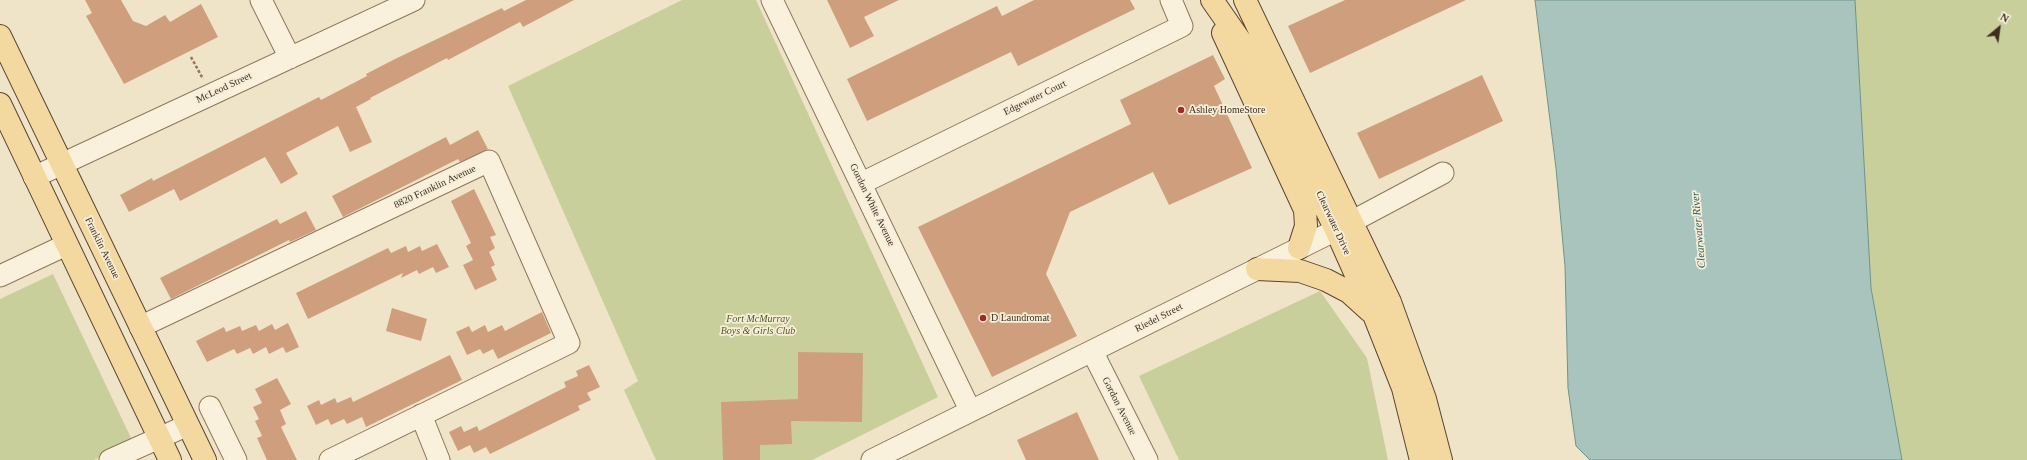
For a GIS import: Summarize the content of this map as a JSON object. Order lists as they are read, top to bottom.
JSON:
{
  "streets": {
    "main road": ["Clearwater Drive", "Franklin Avenue"],
    "street": [
      "McLeod Street",
      "Edgewater Court",
      "8820 Franklin Avenue",
      "Gordon White Avenue",
      "Riedel Street",
      "Gordon Avenue"
    ]
  },
  "crossings": [
    ["McLeod Street", "Franklin Avenue"],
    ["Edgewater Court", "Gordon White Avenue"],
    ["8820 Franklin Avenue", "Franklin Avenue"],
    ["Gordon White Avenue", "Riedel Street"],
    ["Clearwater Drive", "Riedel Street"],
    ["Riedel Street", "Gordon Avenue"]
  ],
  "water": ["Clearwater River"],
  "parks": ["Fort McMurray Boys & Girls Club"],
  "places": ["Ashley HomeStore", "D Laundromat"],
  "north": "top right"
}
